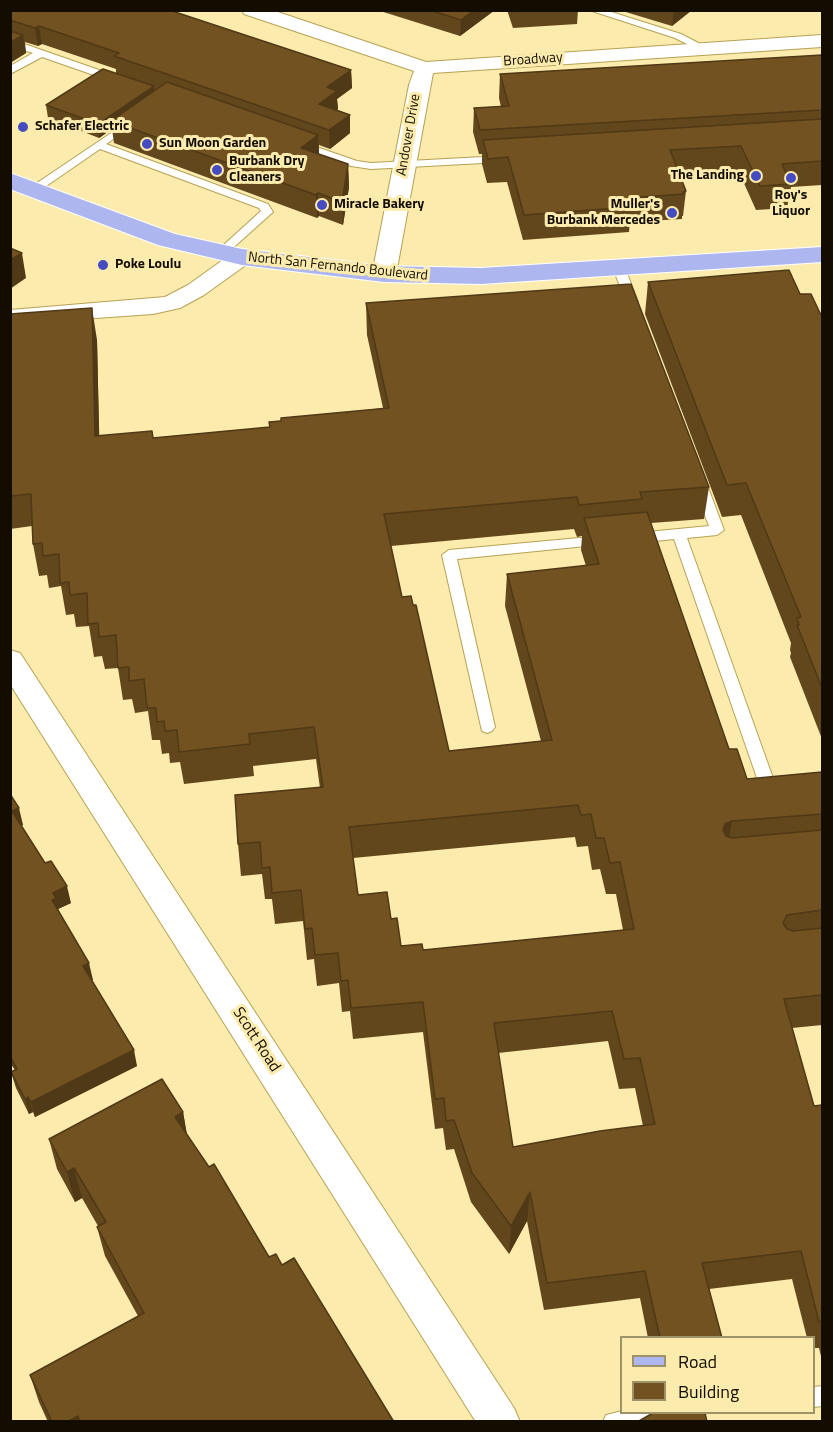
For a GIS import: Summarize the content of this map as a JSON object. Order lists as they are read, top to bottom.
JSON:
{
  "streets": {
    "main road": ["North San Fernando Boulevard"],
    "street": ["Broadway", "Andover Drive", "Scott Road"]
  },
  "crossings": [
    ["Broadway", "Andover Drive"],
    ["Andover Drive", "North San Fernando Boulevard"]
  ],
  "places": [
    "Schafer Electric",
    "Sun Moon Garden",
    "Burbank Dry Cleaners",
    "The Landing",
    "Roy's Liquor",
    "Miracle Bakery",
    "Muller's Burbank Mercedes",
    "Poke Loulu"
  ],
  "legend": ["Road", "Building"]
}
